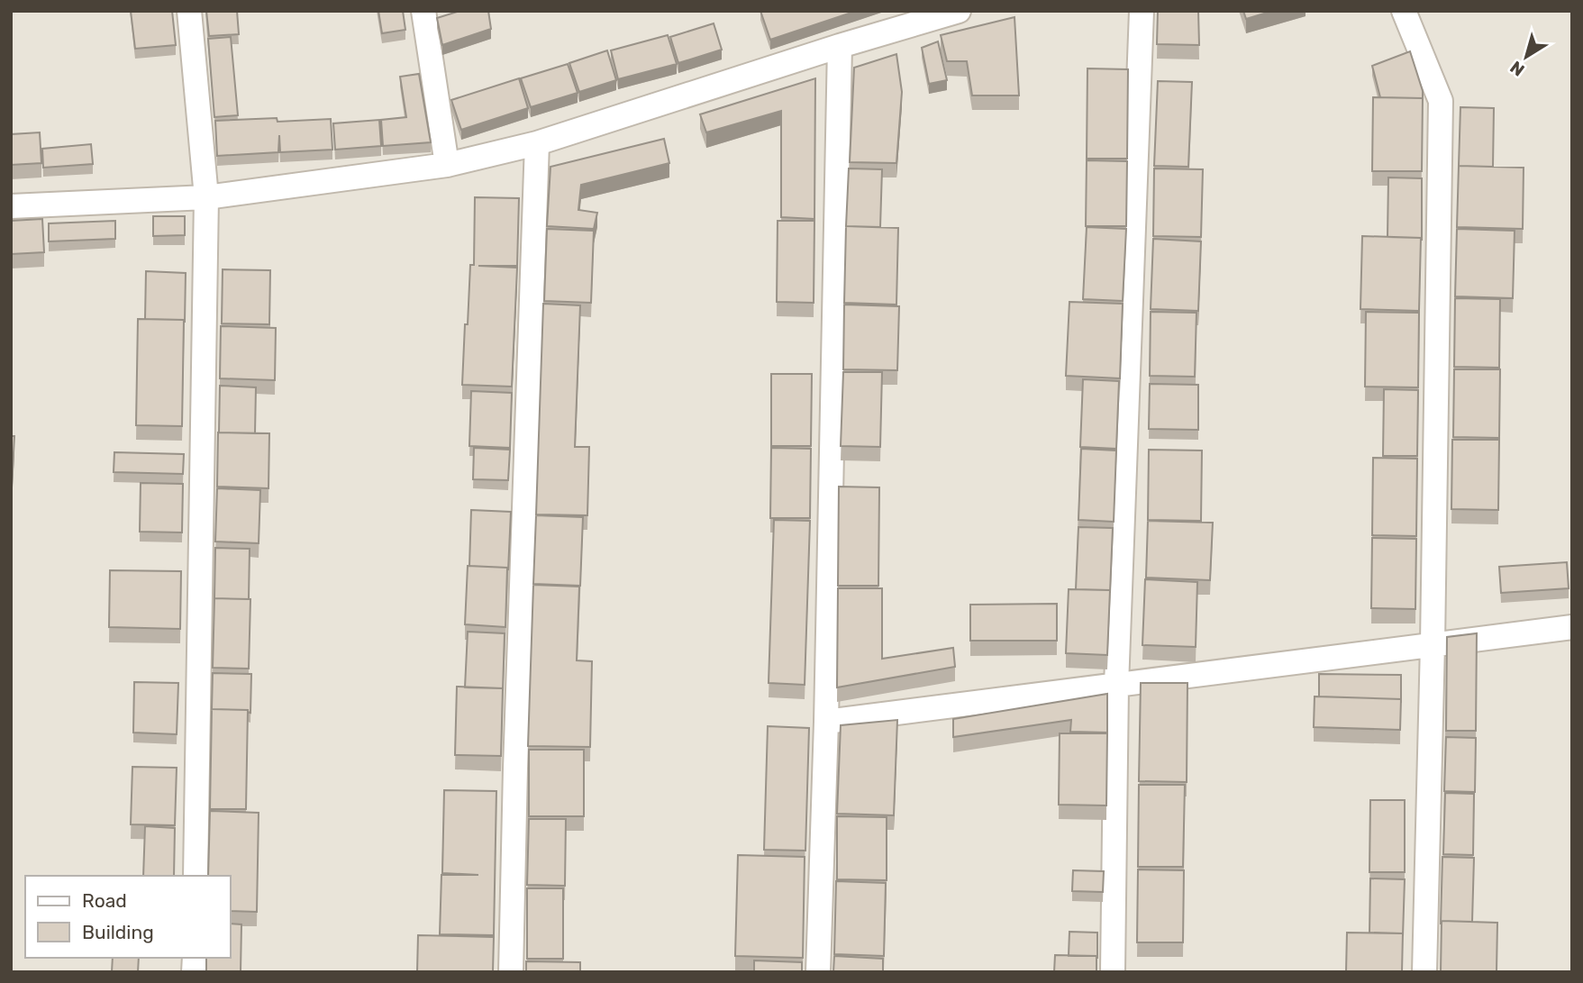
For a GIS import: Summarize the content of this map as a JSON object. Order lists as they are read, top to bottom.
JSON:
{
  "legend": ["Road", "Building"],
  "north": "bottom left"
}
